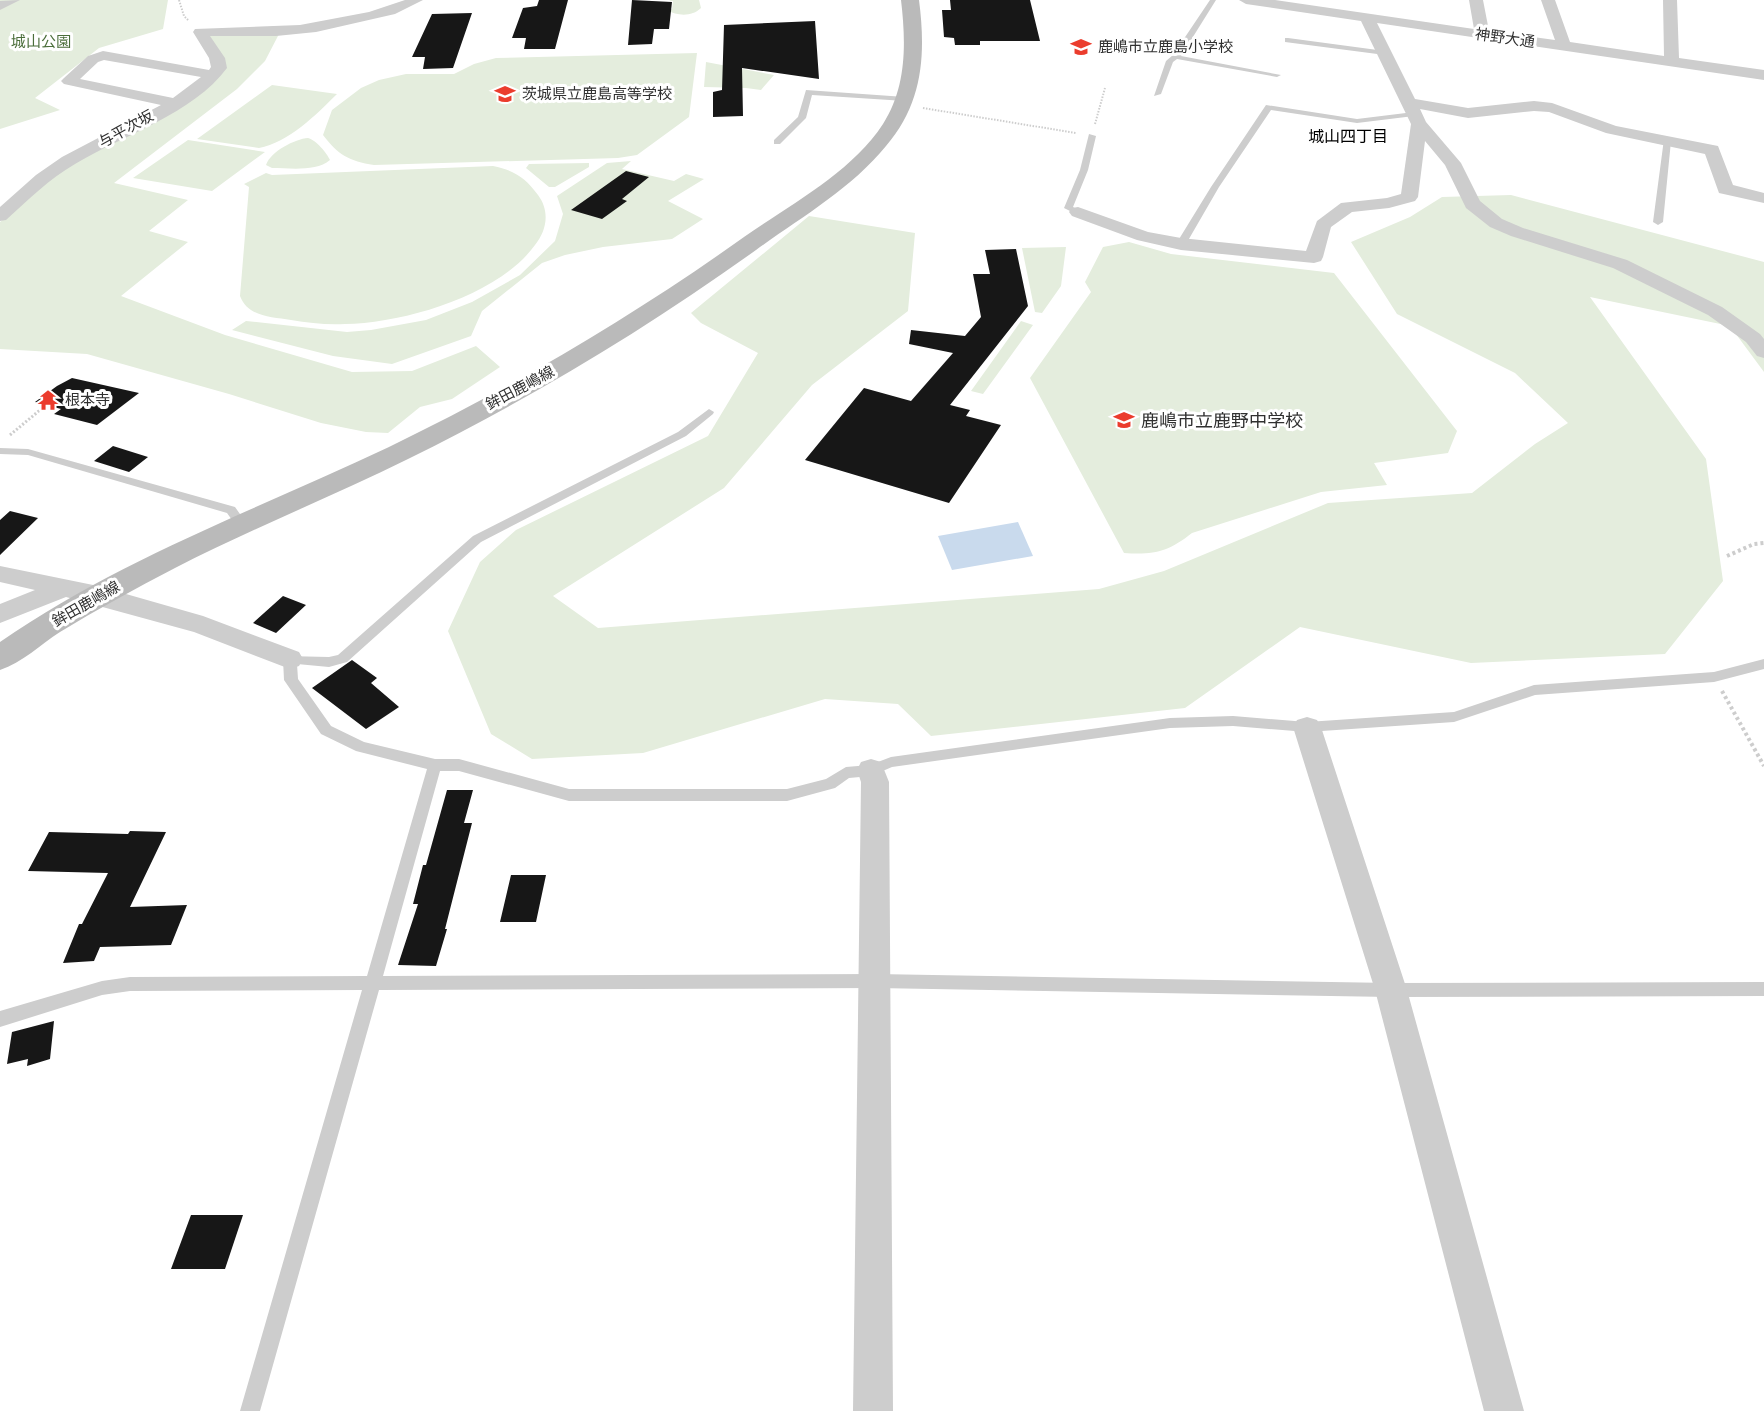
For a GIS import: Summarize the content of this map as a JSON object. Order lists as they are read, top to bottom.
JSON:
{
  "streets": {
    "main road": ["鉾田鹿嶋線"],
    "street": ["神野大通", "与平次坂"]
  },
  "districts": ["城山四丁目"],
  "parks": ["城山公園"],
  "places": {
    "school or university": ["鹿嶋市立鹿島小学校", "茨城県立鹿島高等学校", "鹿嶋市立鹿野中学校"],
    "temple": ["根本寺"]
  }
}
